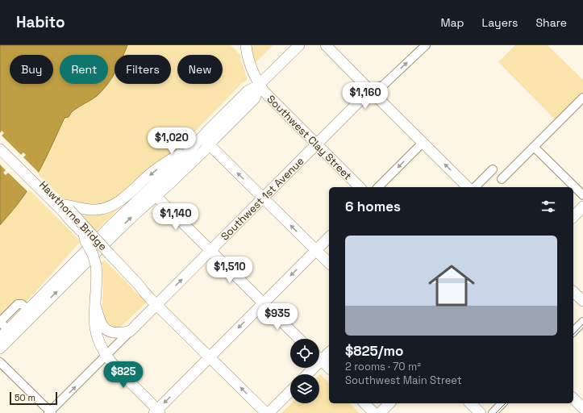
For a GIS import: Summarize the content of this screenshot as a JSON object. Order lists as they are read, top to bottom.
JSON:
{
  "streets": {
    "main road": ["Southwest Clay Street", "Southwest 1st Avenue", "Hawthorne Bridge"]
  },
  "crossings": [
    ["Southwest Clay Street", "Southwest 1st Avenue"],
    ["Southwest 1st Avenue", "Hawthorne Bridge"]
  ],
  "one_way": ["Southwest 1st Avenue"],
  "scale_bar": "50 m",
  "page": {
    "header": "Habito",
    "nav": ["Map", "Layers", "Share"],
    "chip": [
      "Buy",
      "Rent",
      "Filters",
      "New"
    ],
    "price": [
      "$1,160",
      "$1,020",
      "$1,140",
      "$1,510",
      "$935",
      "$825"
    ],
    "heading": "6 homes",
    "list": [
      {
        "name": "$825/mo",
        "note": "2 rooms · 70 m² · Southwest Main Street"
      }
    ],
    "scale": "50 m"
  }
}
